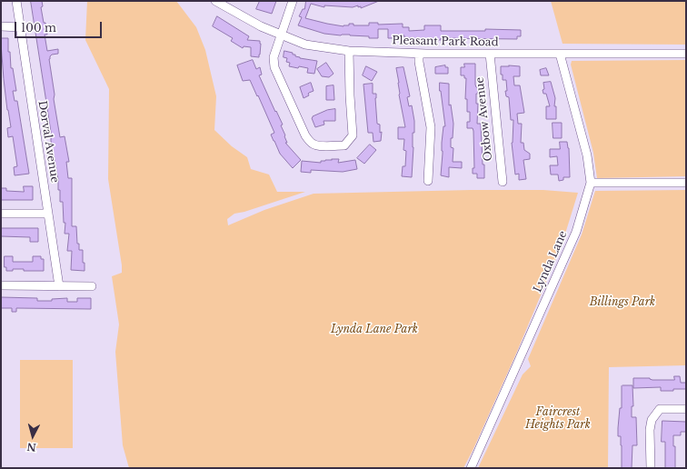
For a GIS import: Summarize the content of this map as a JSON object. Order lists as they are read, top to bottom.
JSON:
{
  "streets": {
    "street": [
      "Pleasant Park Road",
      "Oxbow Avenue",
      "Dorval Avenue",
      "Lynda Lane"
    ]
  },
  "crossings": [
    ["Pleasant Park Road", "Oxbow Avenue"],
    ["Pleasant Park Road", "Lynda Lane"]
  ],
  "parks": ["Billings Park", "Lynda Lane Park", "Faircrest Heights Park"],
  "scale_bar": "100 m",
  "north": "bottom"
}
